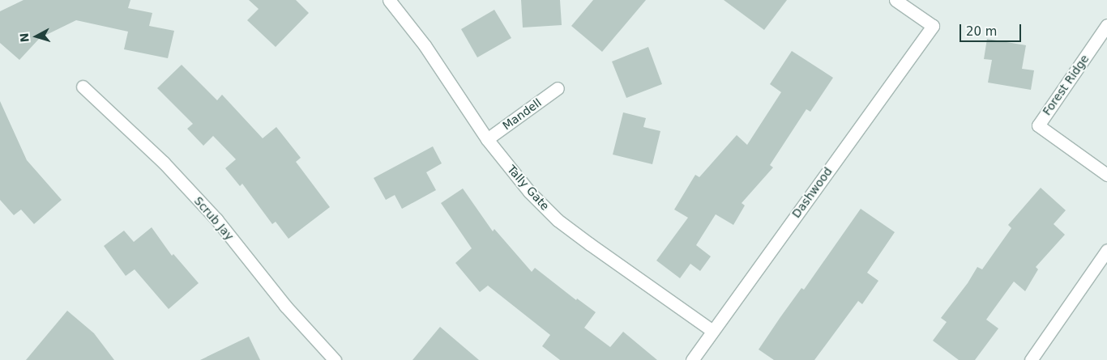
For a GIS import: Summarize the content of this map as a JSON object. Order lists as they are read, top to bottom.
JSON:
{
  "streets": {
    "street": [
      "Forest Ridge",
      "Mandell",
      "Tally Gate",
      "Dashwood",
      "Scrub Jay"
    ]
  },
  "crossings": [
    ["Mandell", "Tally Gate"],
    ["Tally Gate", "Dashwood"]
  ],
  "scale_bar": "20 m",
  "north": "left"
}
